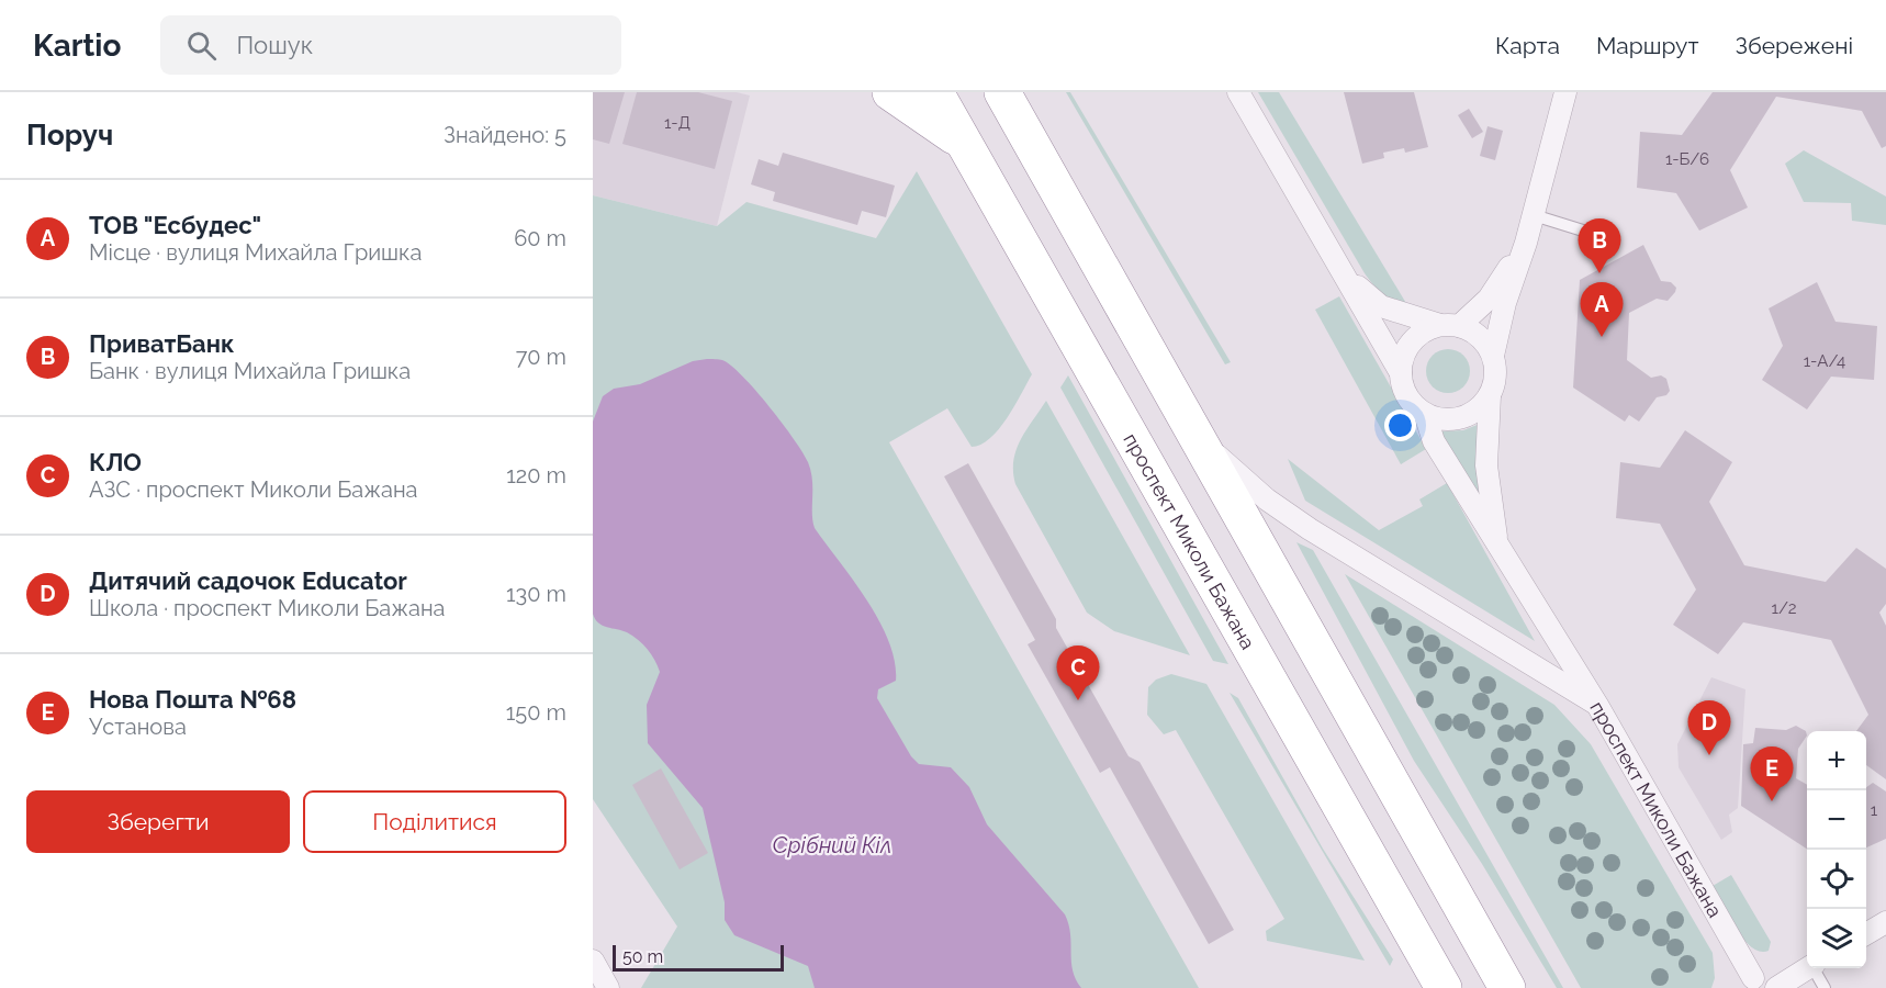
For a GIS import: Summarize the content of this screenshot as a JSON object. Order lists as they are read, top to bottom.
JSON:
{
  "streets": {
    "highway": ["проспект Миколи Бажана"]
  },
  "water": ["Срібний Кіл"],
  "house_numbers": [
    "1-Д",
    "1-Б/6",
    "1-А/4",
    "1/2",
    "1"
  ],
  "scale_bar": "50 m",
  "page": {
    "header": "Kartio",
    "search": "Пошук",
    "nav": ["Карта", "Маршрут", "Збережені"],
    "heading": ["Поруч", "Знайдено: 5"],
    "list": [
      {
        "mark": "A",
        "name": "ТОВ \"Есбудес\"",
        "note": "Місце · вулиця Михайла Гришка",
        "value": "60 m"
      },
      {
        "mark": "B",
        "name": "ПриватБанк",
        "note": "Банк · вулиця Михайла Гришка",
        "value": "70 m"
      },
      {
        "mark": "C",
        "name": "КЛО",
        "note": "АЗС · проспект Миколи Бажана",
        "value": "120 m"
      },
      {
        "mark": "D",
        "name": "Дитячий садочок Educator",
        "note": "Школа · проспект Миколи Бажана",
        "value": "130 m"
      },
      {
        "mark": "E",
        "name": "Нова Пошта №68",
        "note": "Установа",
        "value": "150 m"
      }
    ],
    "pins": [
      "B",
      "A",
      "C",
      "D",
      "E"
    ],
    "map_buttons": ["+", "−"],
    "buttons": ["Зберегти", "Поділитися"],
    "scale": "50 m"
  }
}
